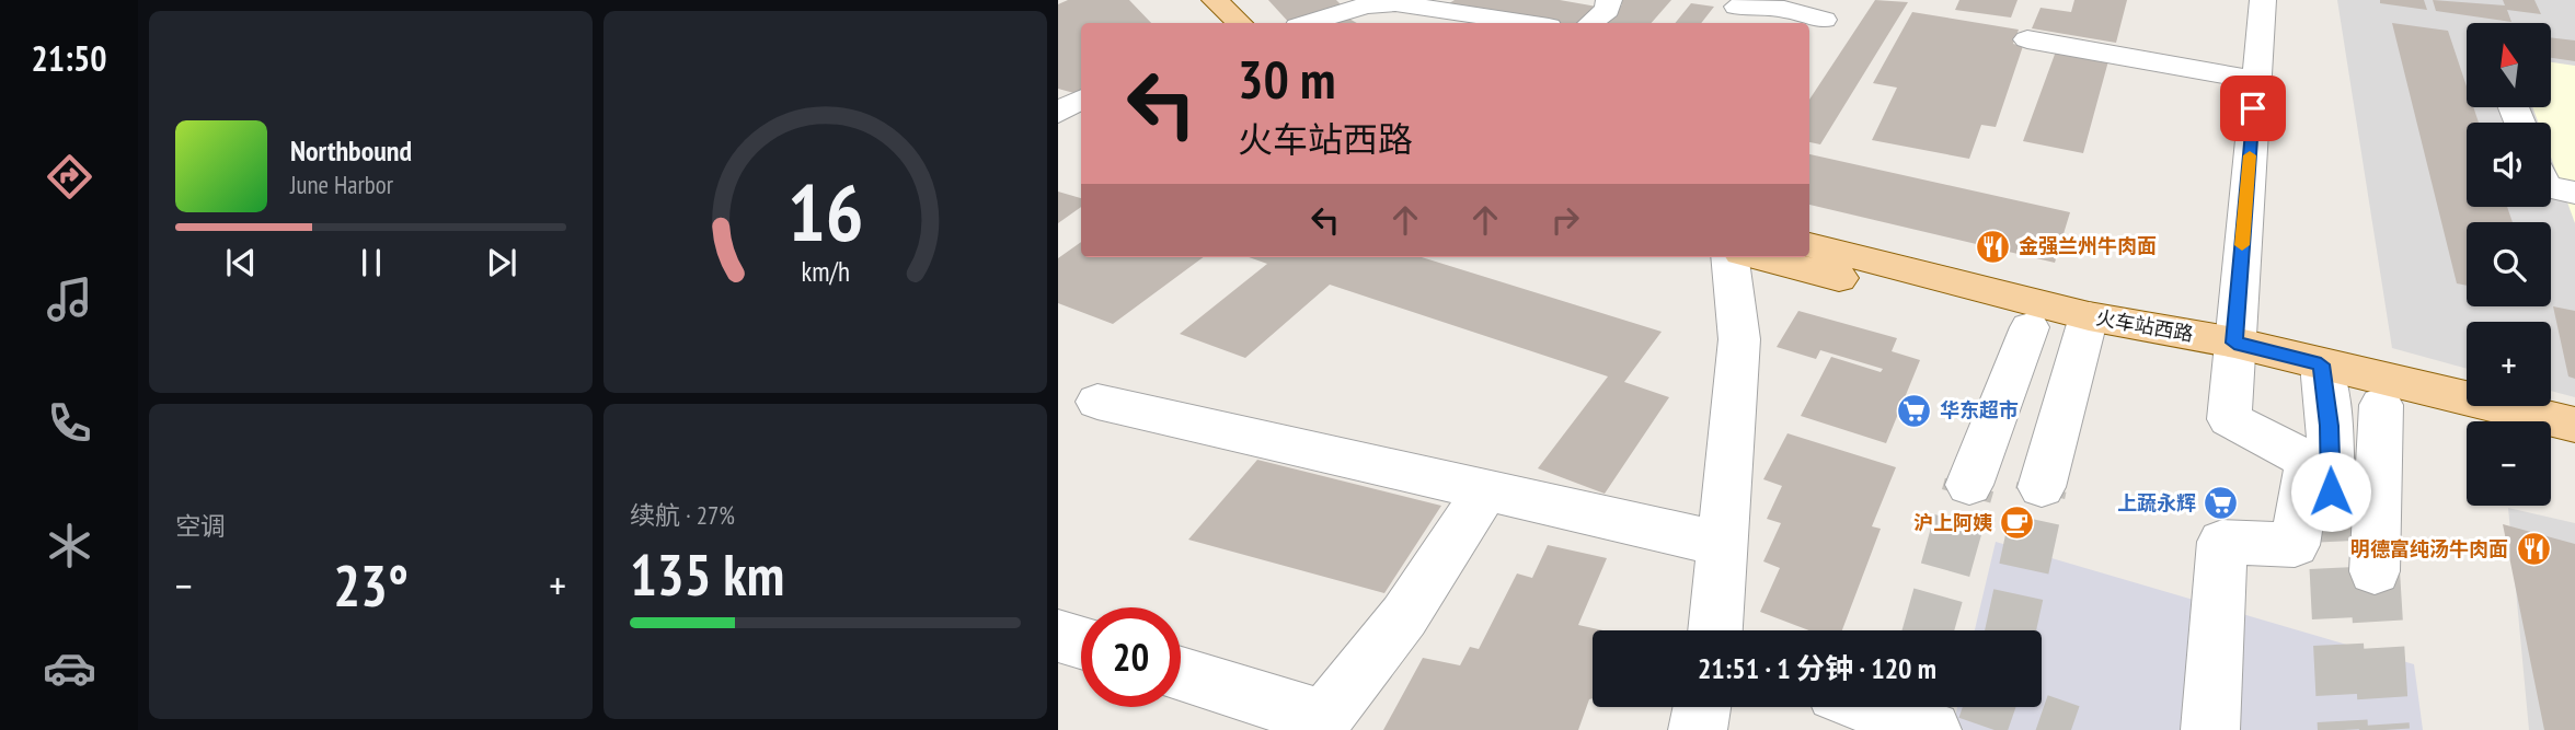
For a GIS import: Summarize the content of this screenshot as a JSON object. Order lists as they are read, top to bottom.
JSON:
{
  "streets": {
    "main road": ["火车站西路"]
  },
  "places": {
    "restaurant": ["金强兰州牛肉面", "明德富纯汤牛肉面"],
    "supermarket": ["华东超市", "上蔬永辉"],
    "cafe": ["沪上阿姨"]
  },
  "north": "top",
  "page": {
    "tabs": "21:50",
    "map_buttons": ["+", "−"],
    "turn": ["30 m", "火车站西路"],
    "song": ["Northbound", "June Harbor"],
    "tile": [
      "空调",
      ["续航 · 27%", "135 km"]
    ],
    "heat": ["−", "23°", "+"],
    "limit": "20",
    "trip": "21:51 · 1 分钟 · 120 m",
    "gauge": ["16", "km/h"]
  }
}
